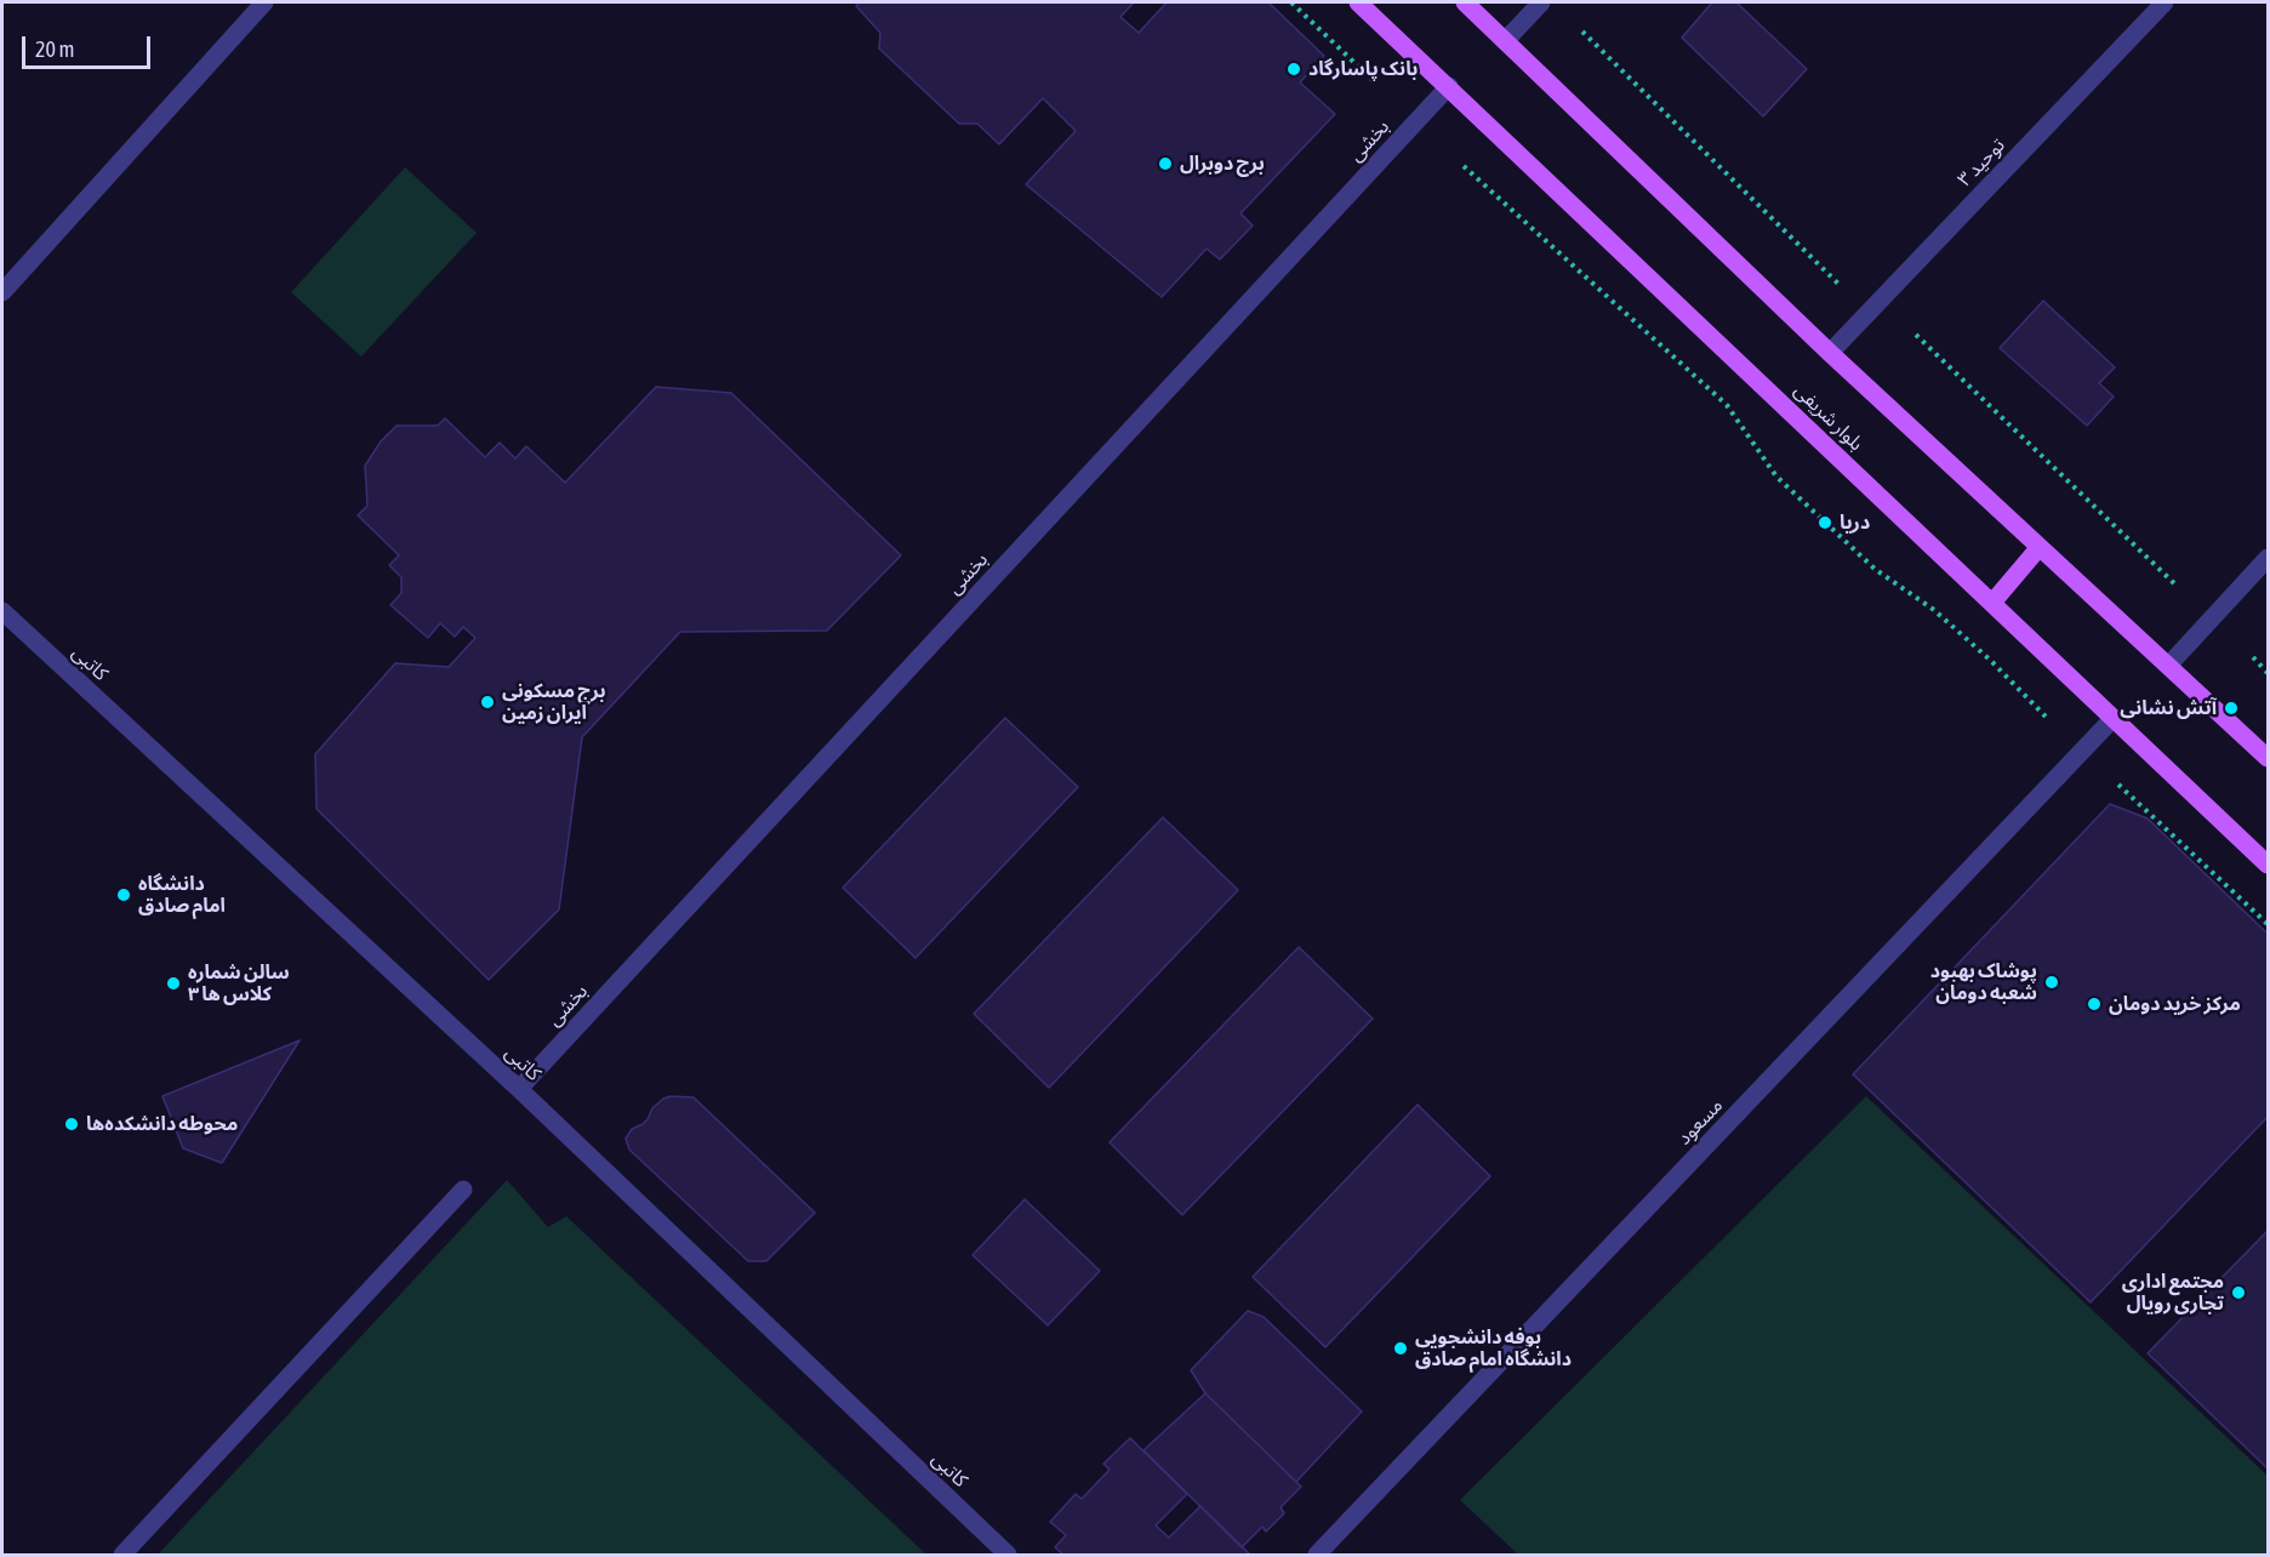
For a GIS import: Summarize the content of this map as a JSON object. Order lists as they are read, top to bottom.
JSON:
{
  "streets": {
    "main road": ["بلوار شریفی"],
    "street": [
      "بخشی",
      "توحید ۳",
      "کاتبی",
      "مسعود"
    ]
  },
  "crossings": [
    ["بخشی", "بلوار شریفی"],
    ["بخشی", "کاتبی"],
    ["بلوار شریفی", "مسعود"]
  ],
  "places": [
    "بانک پاسارگاد",
    "برج دوبرال",
    "دریا",
    "برج مسکونی ایران زمین",
    "آتش نشانی",
    "دانشگاه امام صادق",
    "پوشاک بهبود شعبه دومان",
    "سالن شماره ۳ کلاس ها",
    "مرکز خرید دومان",
    "محوطه دانشکده‌ها",
    "مجتمع اداری تجاری رویال",
    "بوفه دانشجویی دانشگاه امام صادق"
  ],
  "scale_bar": "20 m"
}
